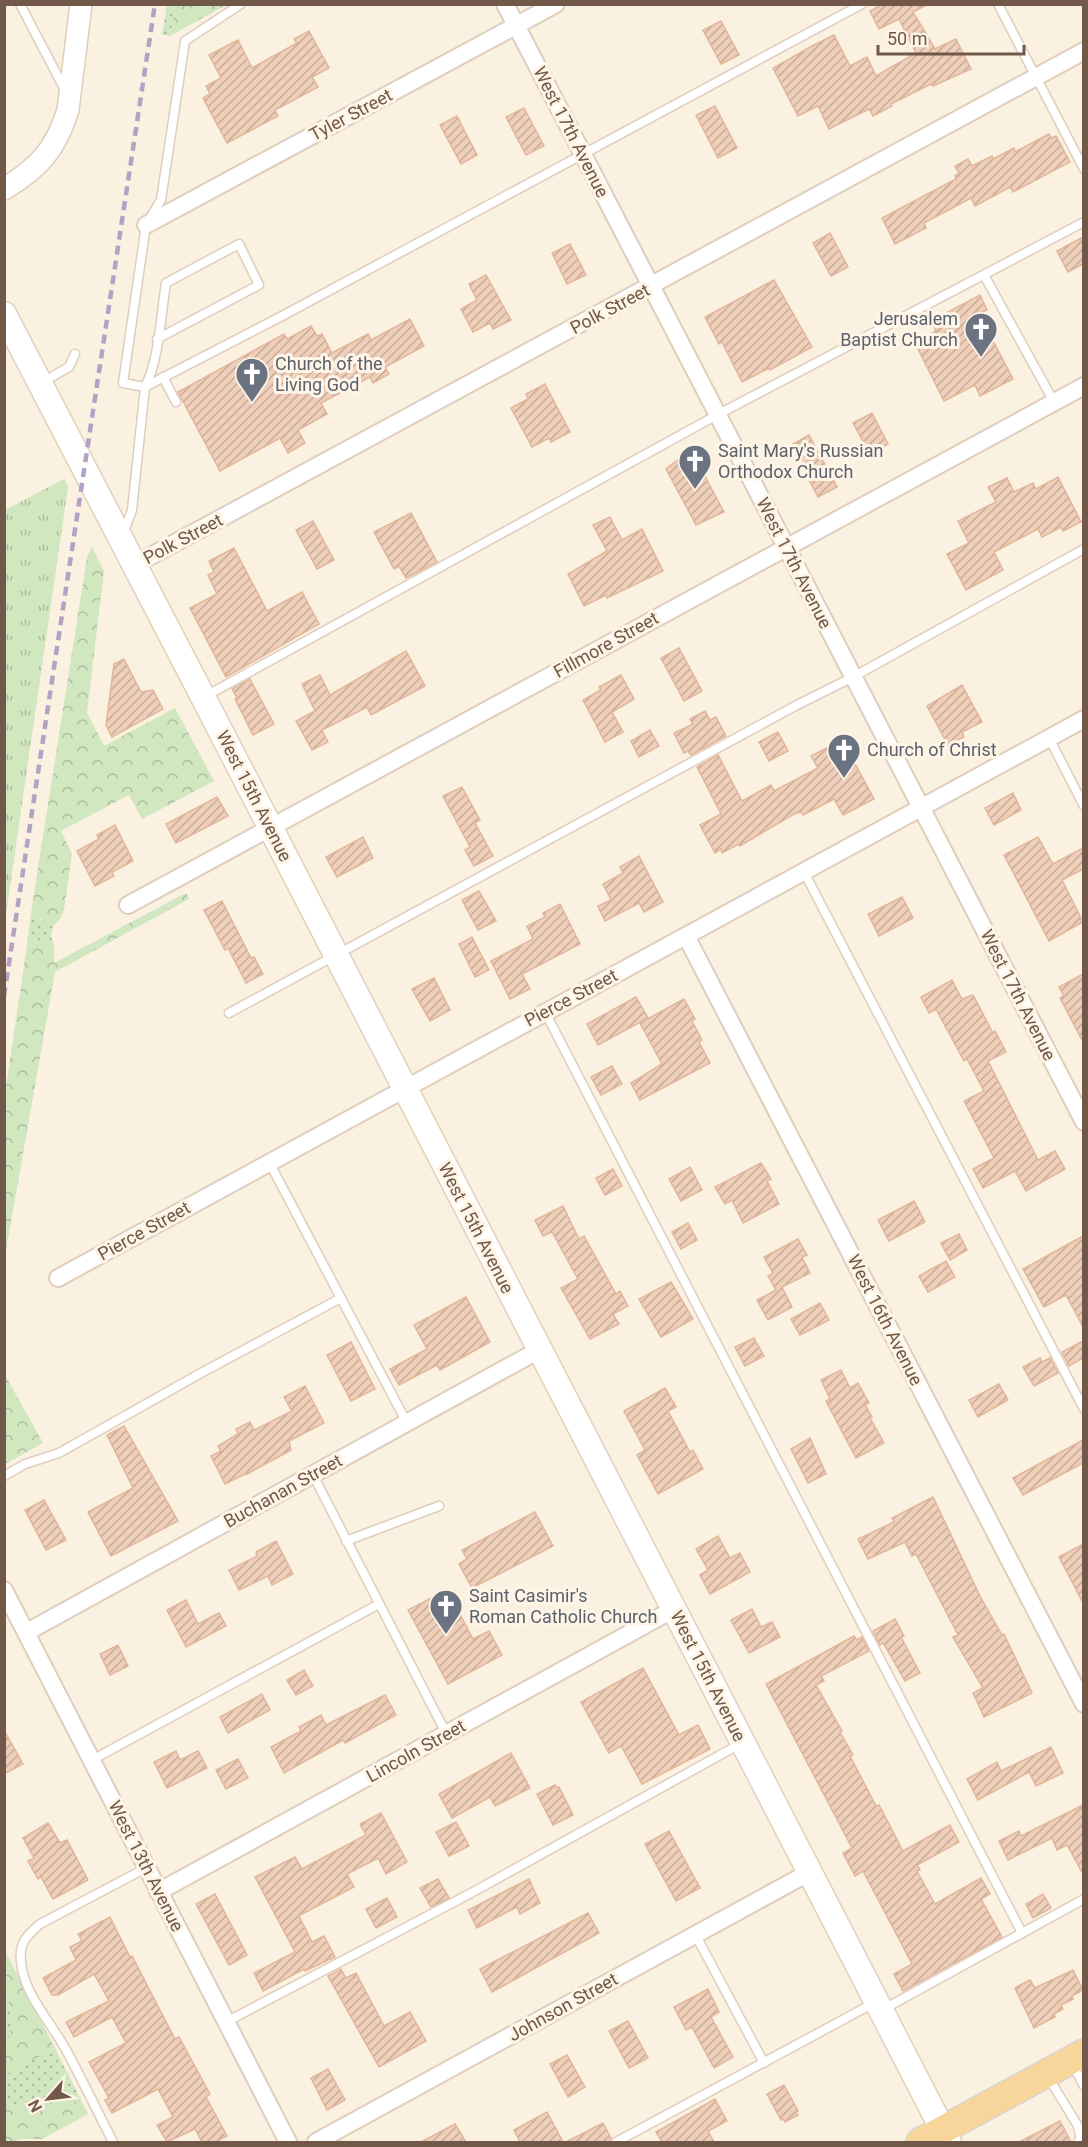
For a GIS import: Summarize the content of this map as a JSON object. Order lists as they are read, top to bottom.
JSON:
{
  "streets": {
    "main road": ["West 15th Avenue"],
    "street": [
      "Tyler Street",
      "West 17th Avenue",
      "Polk Street",
      "Fillmore Street",
      "Pierce Street",
      "West 16th Avenue",
      "Buchanan Street",
      "Lincoln Street",
      "West 13th Avenue",
      "Johnson Street"
    ]
  },
  "crossings": [
    ["Tyler Street", "West 17th Avenue"],
    ["West 17th Avenue", "Polk Street"],
    ["West 17th Avenue", "Fillmore Street"],
    ["West 17th Avenue", "Pierce Street"],
    ["Polk Street", "West 15th Avenue"],
    ["Fillmore Street", "West 15th Avenue"],
    ["West 15th Avenue", "Pierce Street"],
    ["West 15th Avenue", "Buchanan Street"],
    ["West 15th Avenue", "Lincoln Street"],
    ["West 15th Avenue", "Johnson Street"],
    ["Pierce Street", "West 16th Avenue"],
    ["Buchanan Street", "West 13th Avenue"],
    ["Lincoln Street", "West 13th Avenue"]
  ],
  "places": {
    "church": [
      "Jerusalem Baptist Church",
      "Church of the Living God",
      "Saint Mary's Russian Orthodox Church",
      "Church of Christ",
      "Saint Casimir's Roman Catholic Church"
    ]
  },
  "scale_bar": "50 m",
  "north": "bottom left"
}
